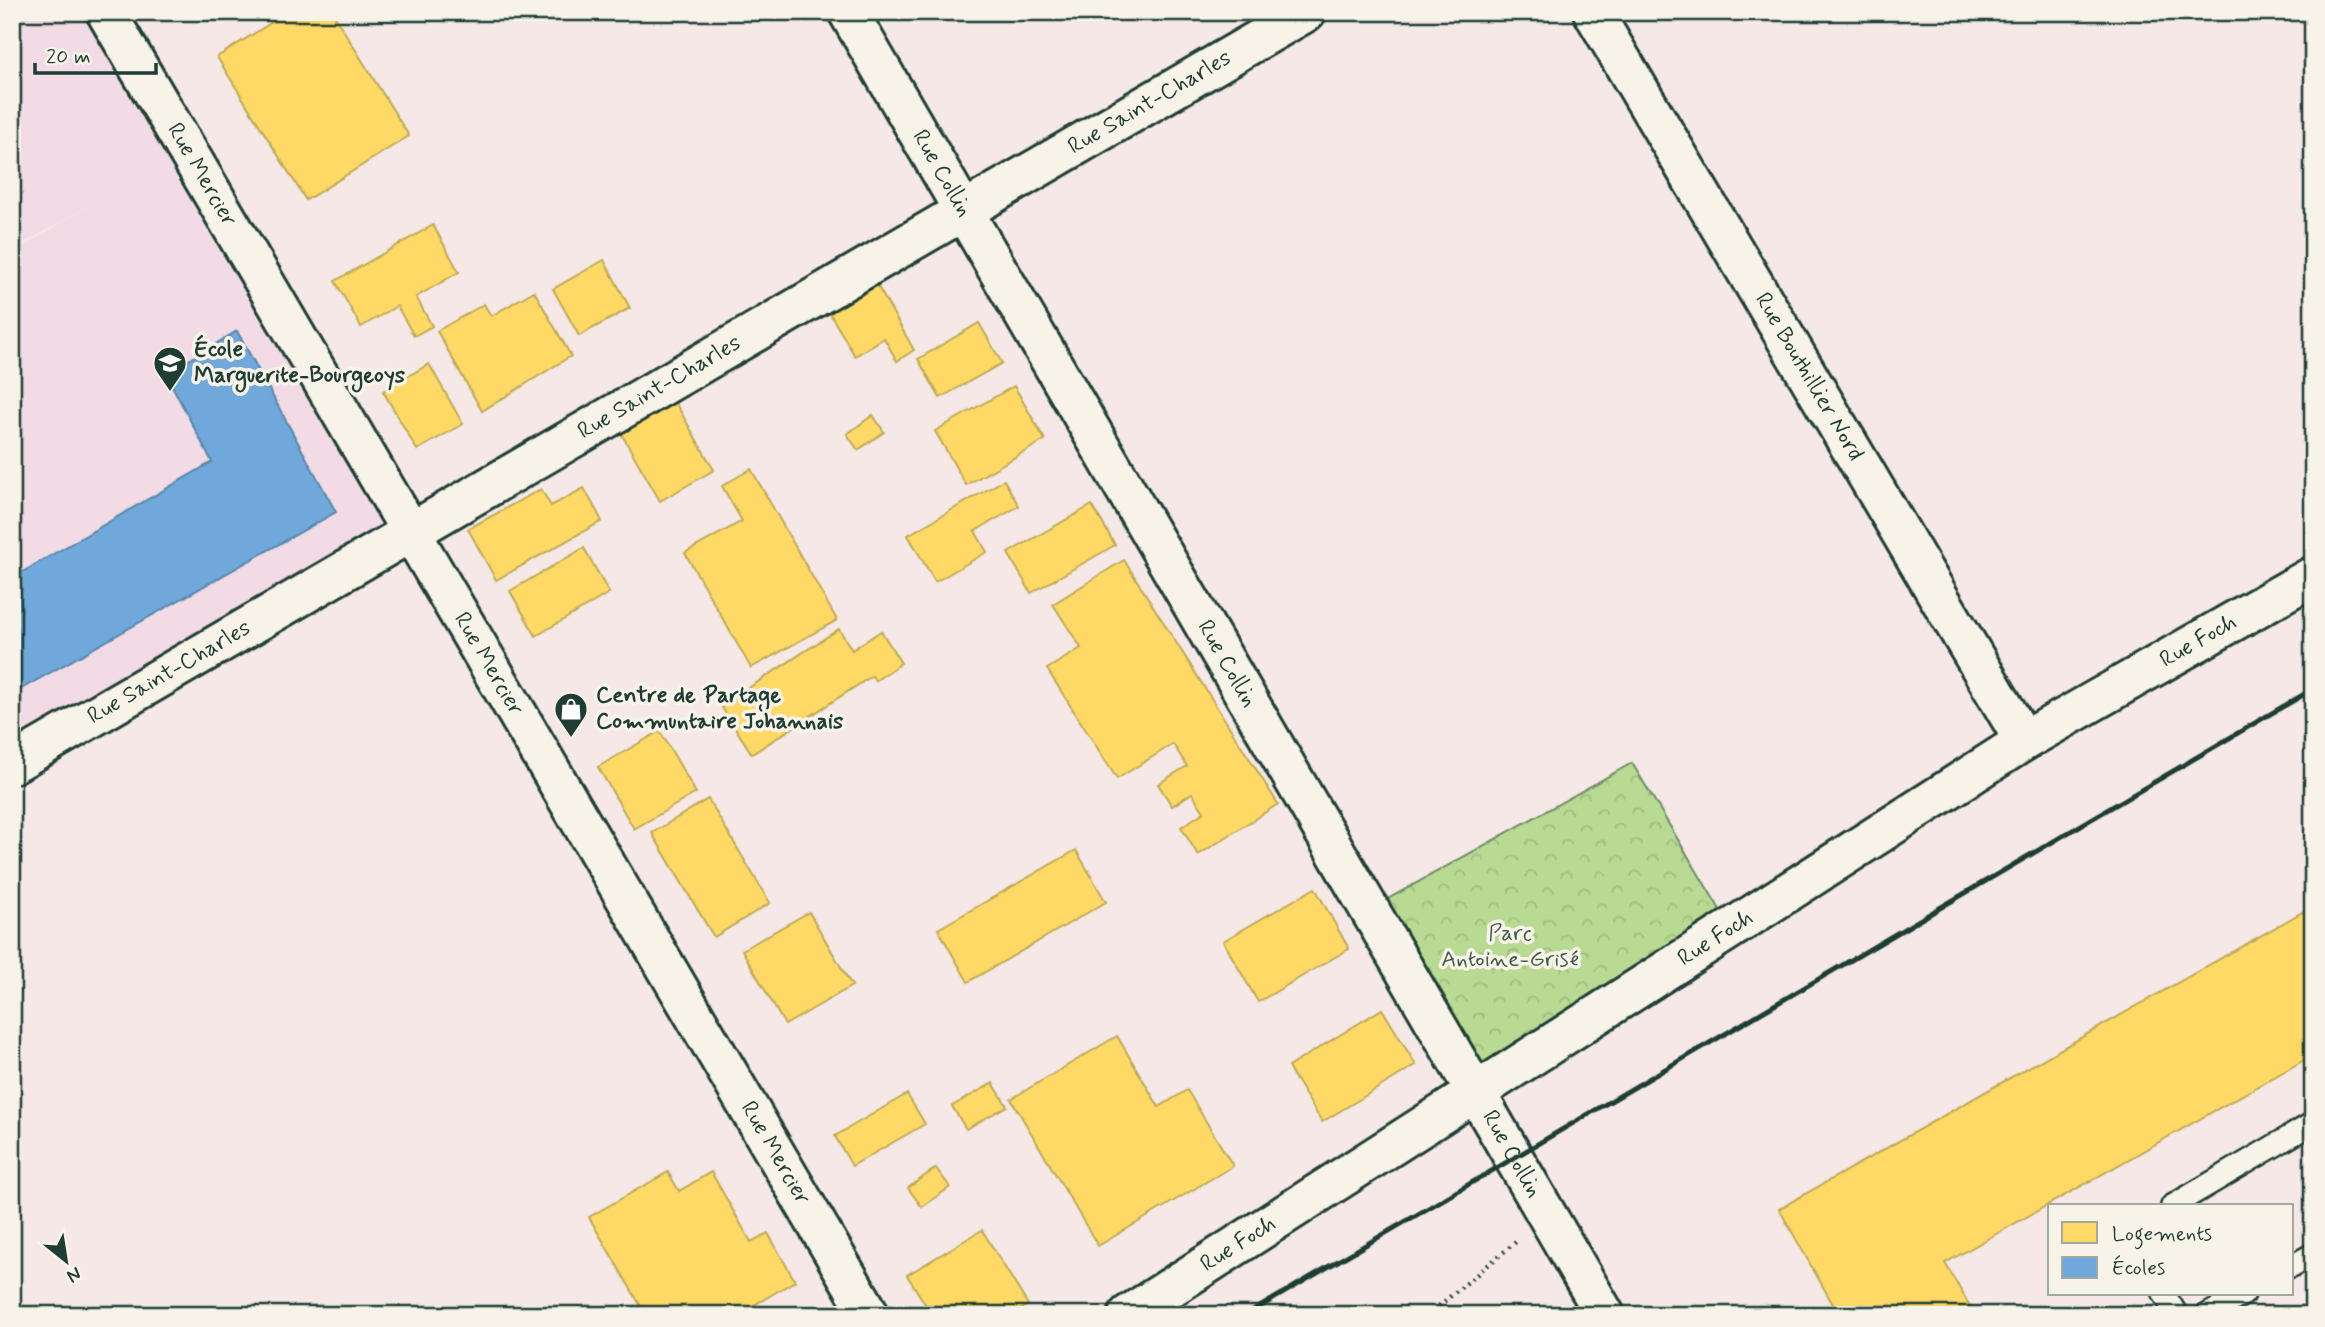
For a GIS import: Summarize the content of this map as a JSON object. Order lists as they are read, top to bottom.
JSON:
{
  "streets": {
    "street": [
      "Rue Saint-Charles",
      "Rue Collin",
      "Rue Mercier",
      "Rue Bouthillier Nord",
      "Rue Foch"
    ]
  },
  "crossings": [
    ["Rue Saint-Charles", "Rue Collin"],
    ["Rue Saint-Charles", "Rue Mercier"],
    ["Rue Collin", "Rue Foch"],
    ["Rue Bouthillier Nord", "Rue Foch"]
  ],
  "parks": ["Parc Antoine-Grisé"],
  "places": {
    "school or university": ["École Marguerite-Bourgeoys"],
    "shop": ["Centre de Partage Communtaire Johannais"]
  },
  "legend": ["Logements", "Écoles"],
  "scale_bar": "20 m",
  "north": "bottom right"
}
